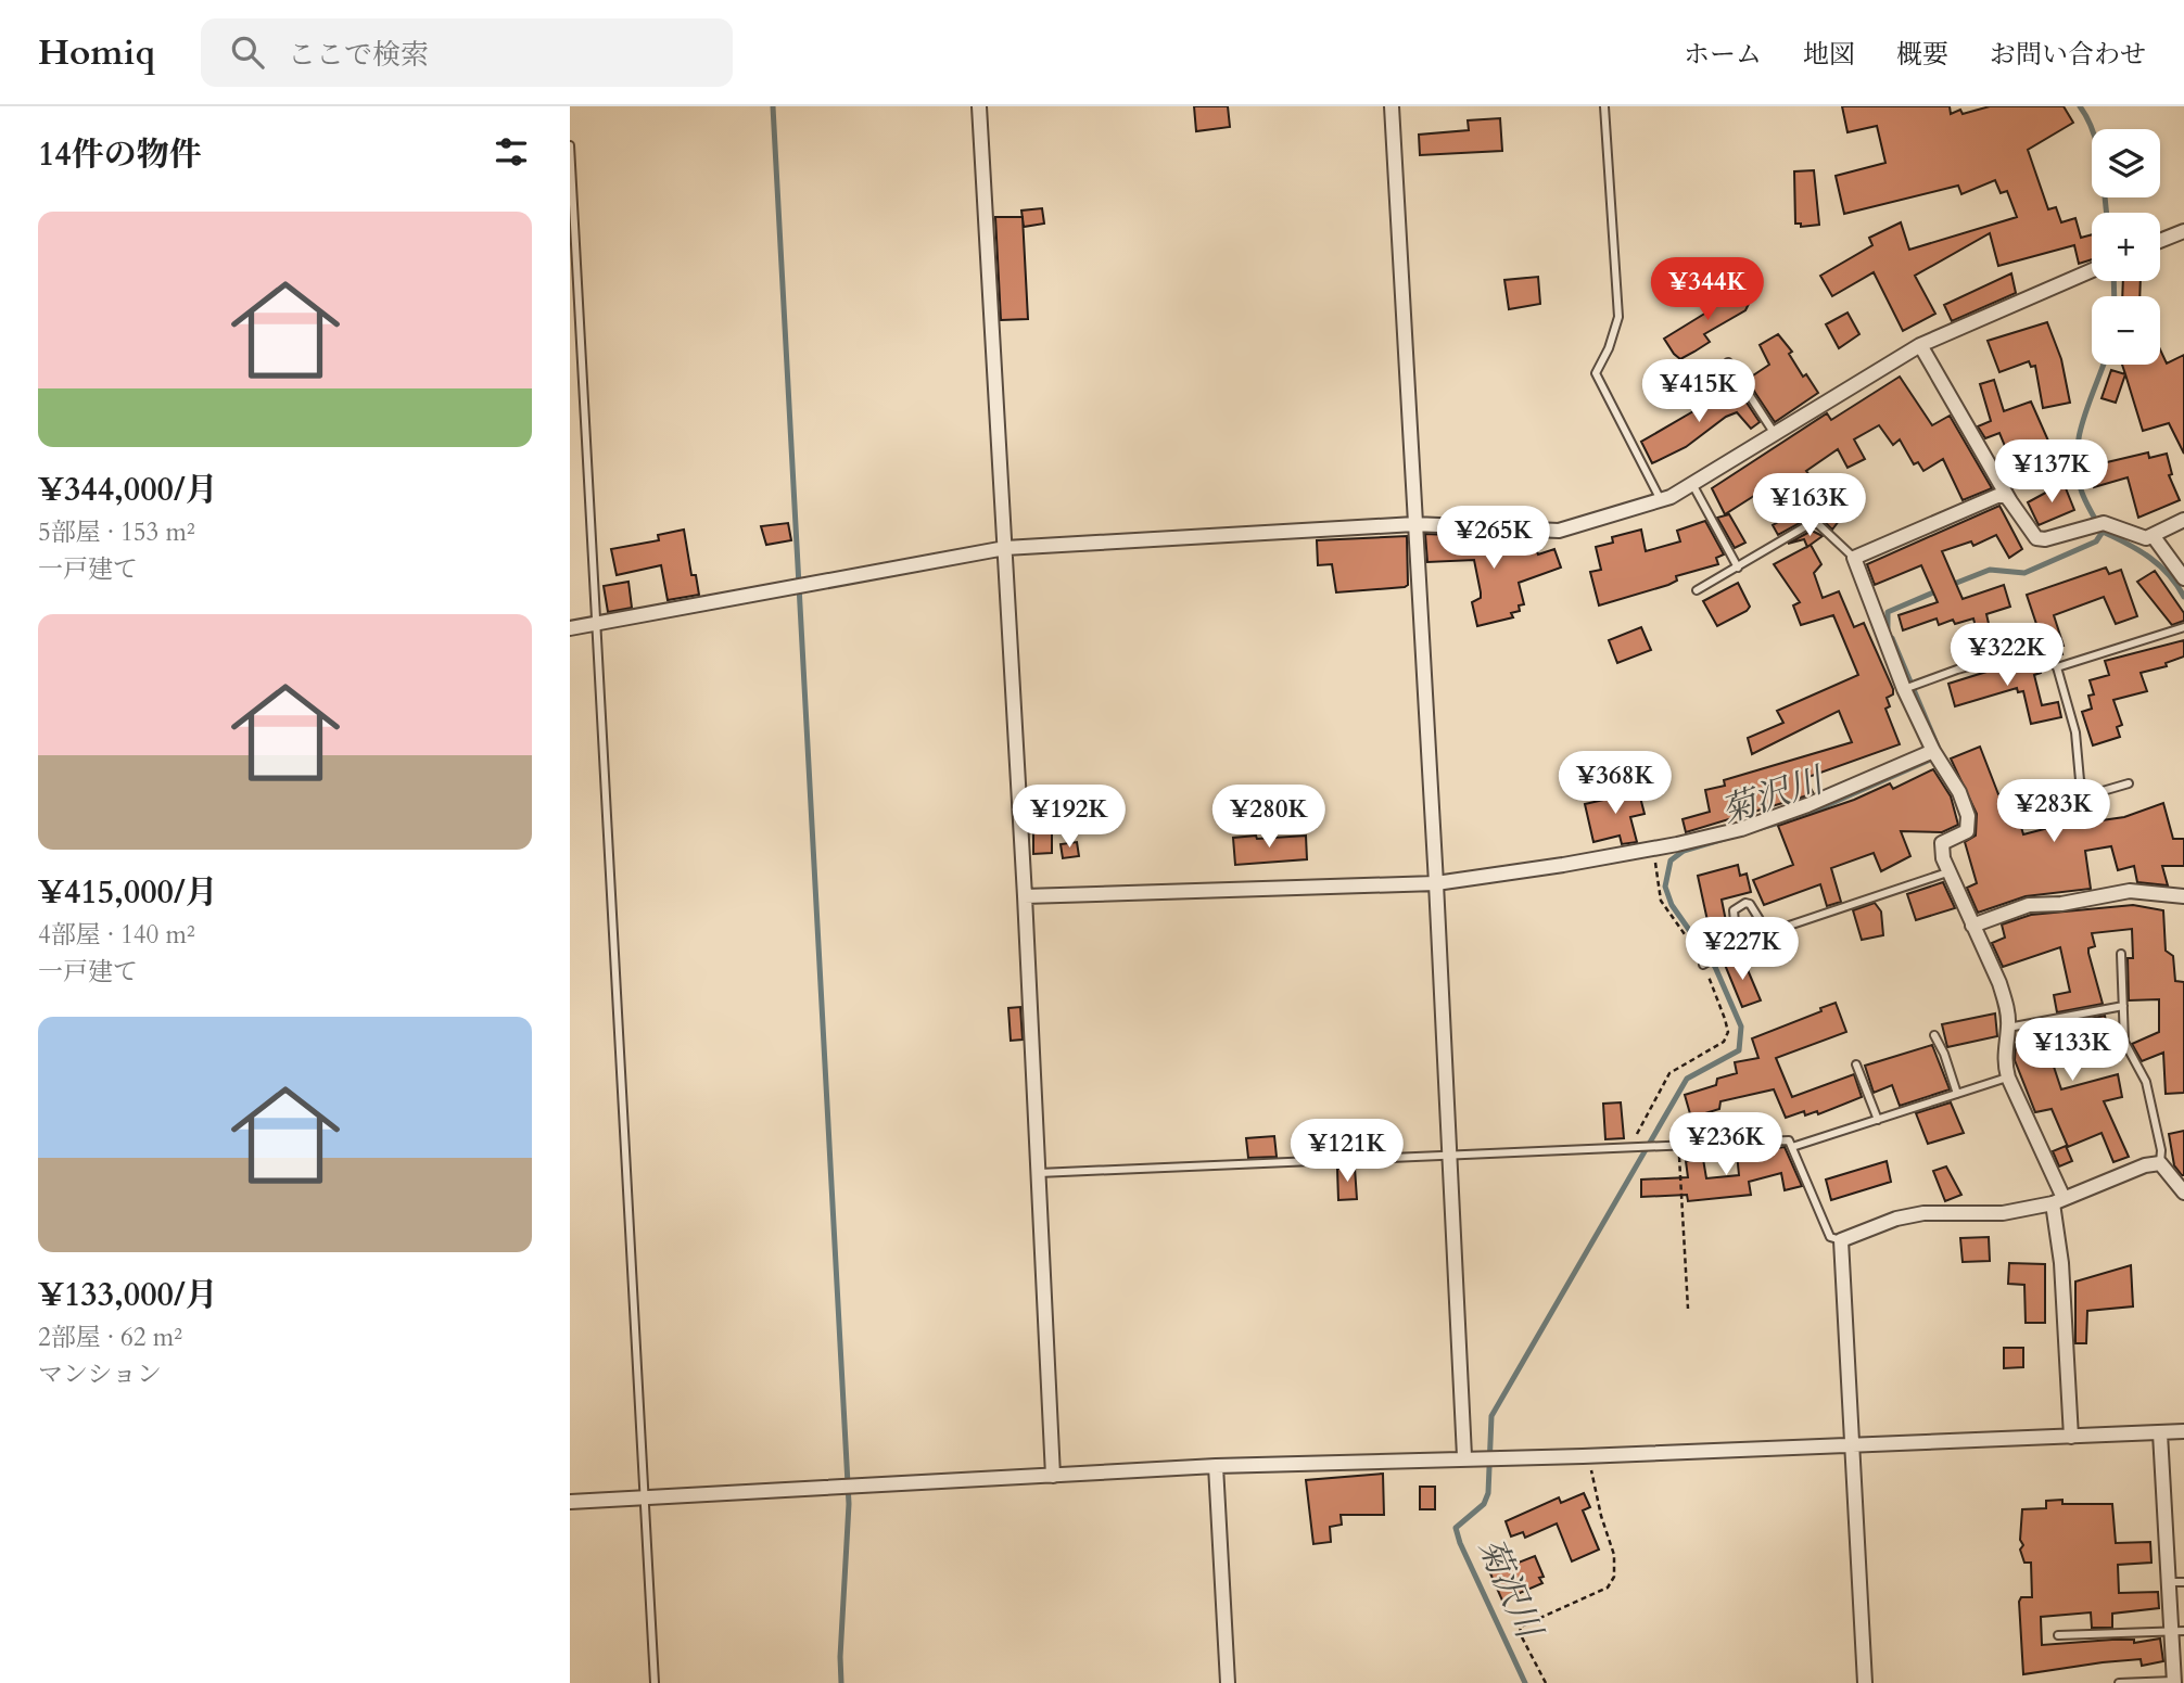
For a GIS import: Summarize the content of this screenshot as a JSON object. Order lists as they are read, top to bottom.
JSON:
{
  "water": ["菊沢川"],
  "page": {
    "header": "Homiq",
    "search": "ここで検索",
    "nav": [
      "ホーム",
      "地図",
      "概要",
      "お問い合わせ"
    ],
    "heading": "14件の物件",
    "map_buttons": ["+", "−"],
    "list": [
      {
        "name": "¥344,000/月",
        "note": "5部屋 · 153 m² · 一戸建て"
      },
      {
        "name": "¥415,000/月",
        "note": "4部屋 · 140 m² · 一戸建て"
      },
      {
        "name": "¥133,000/月",
        "note": "2部屋 · 62 m² · マンション"
      }
    ],
    "price": [
      "¥344K",
      "¥415K",
      "¥137K",
      "¥163K",
      "¥265K",
      "¥322K",
      "¥368K",
      "¥283K",
      "¥192K",
      "¥280K",
      "¥227K",
      "¥133K",
      "¥236K",
      "¥121K"
    ]
  }
}
